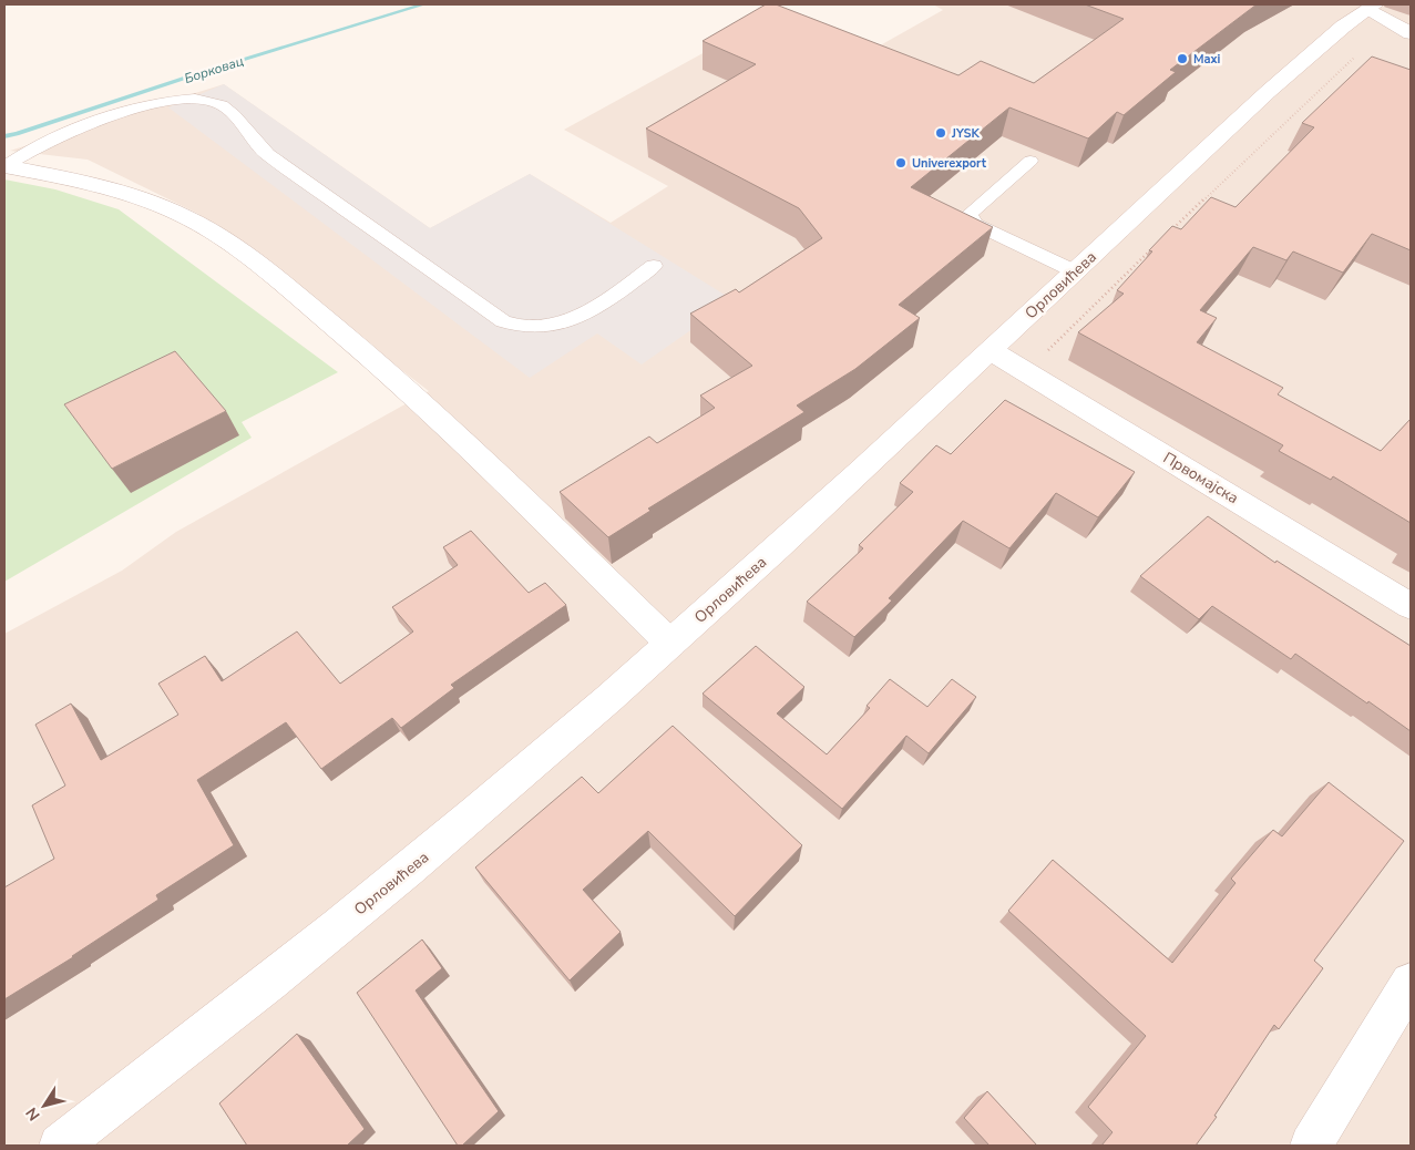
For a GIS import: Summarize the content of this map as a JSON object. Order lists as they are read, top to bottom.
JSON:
{
  "streets": {
    "street": ["Орловићева", "Првомајска"]
  },
  "crossings": [
    ["Орловићева", "Првомајска"]
  ],
  "water": ["Борковац"],
  "places": ["Maxi", "JYSK", "Univerexport"],
  "north": "bottom left"
}
